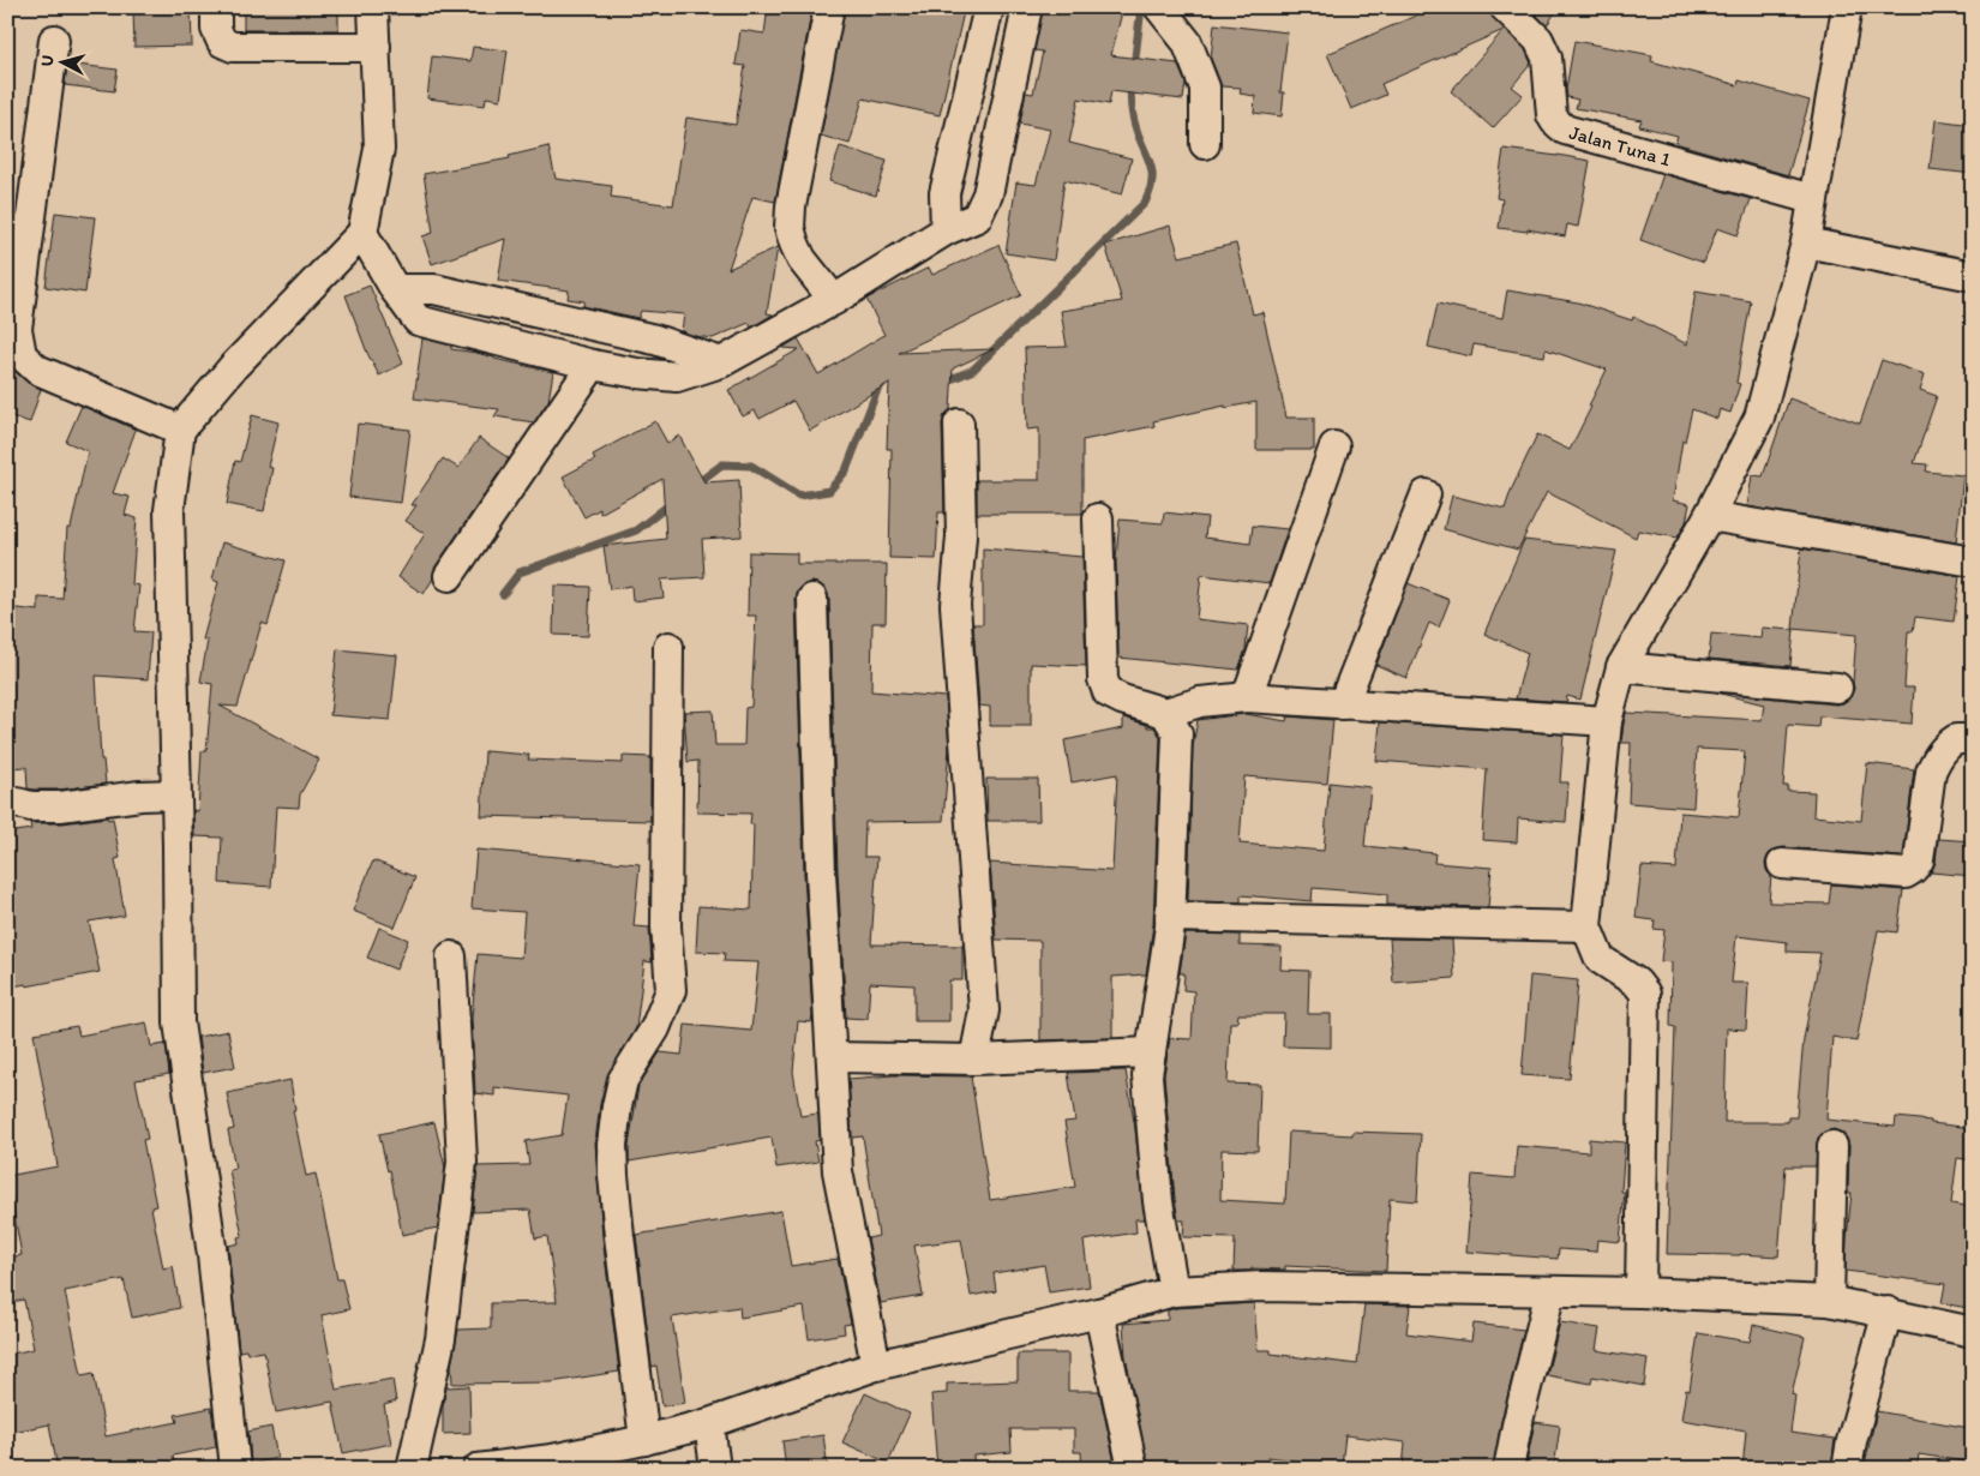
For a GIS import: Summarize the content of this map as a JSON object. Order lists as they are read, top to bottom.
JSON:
{
  "streets": {
    "street": ["Jalan Tuna 1"]
  },
  "north": "left"
}
